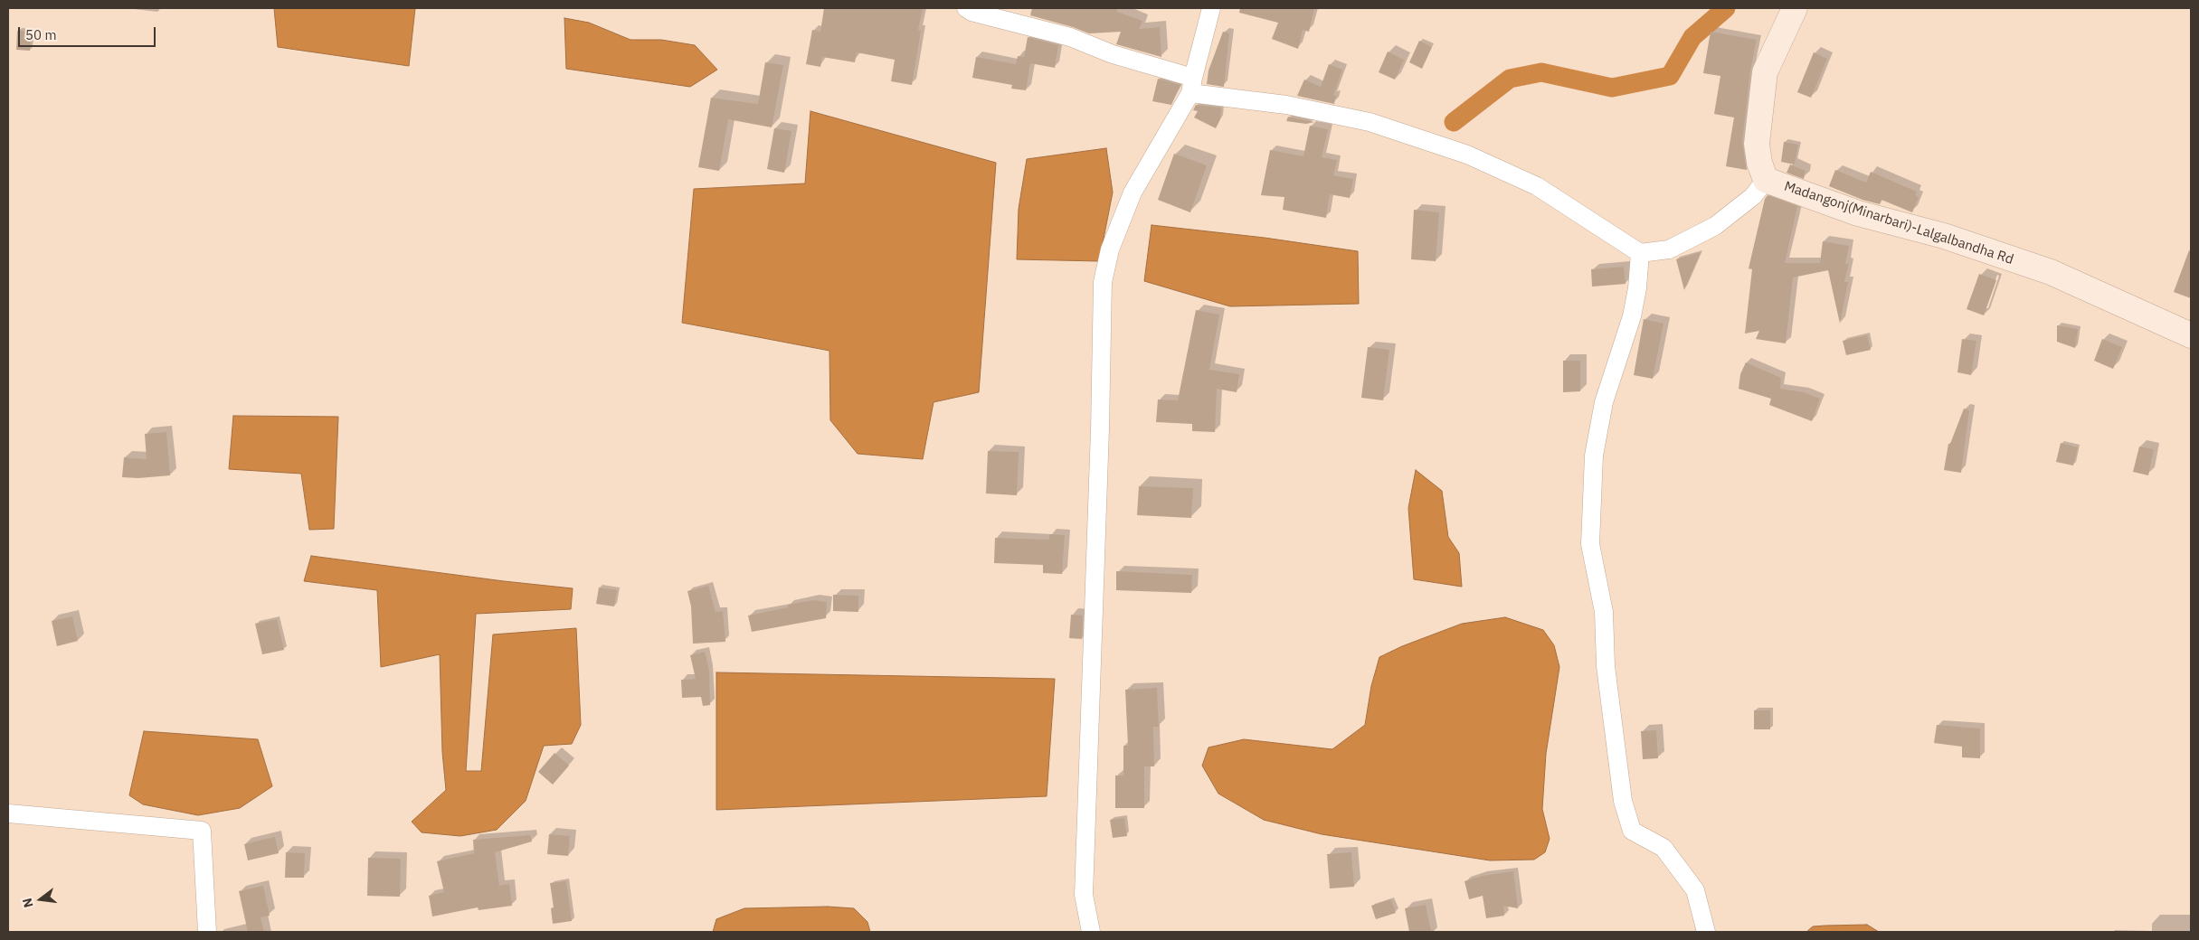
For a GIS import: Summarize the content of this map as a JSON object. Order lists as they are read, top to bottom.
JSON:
{
  "streets": {
    "main road": ["Madangonj(Minarbari)-Lalgalbandha Rd"]
  },
  "scale_bar": "50 m",
  "north": "left"
}
